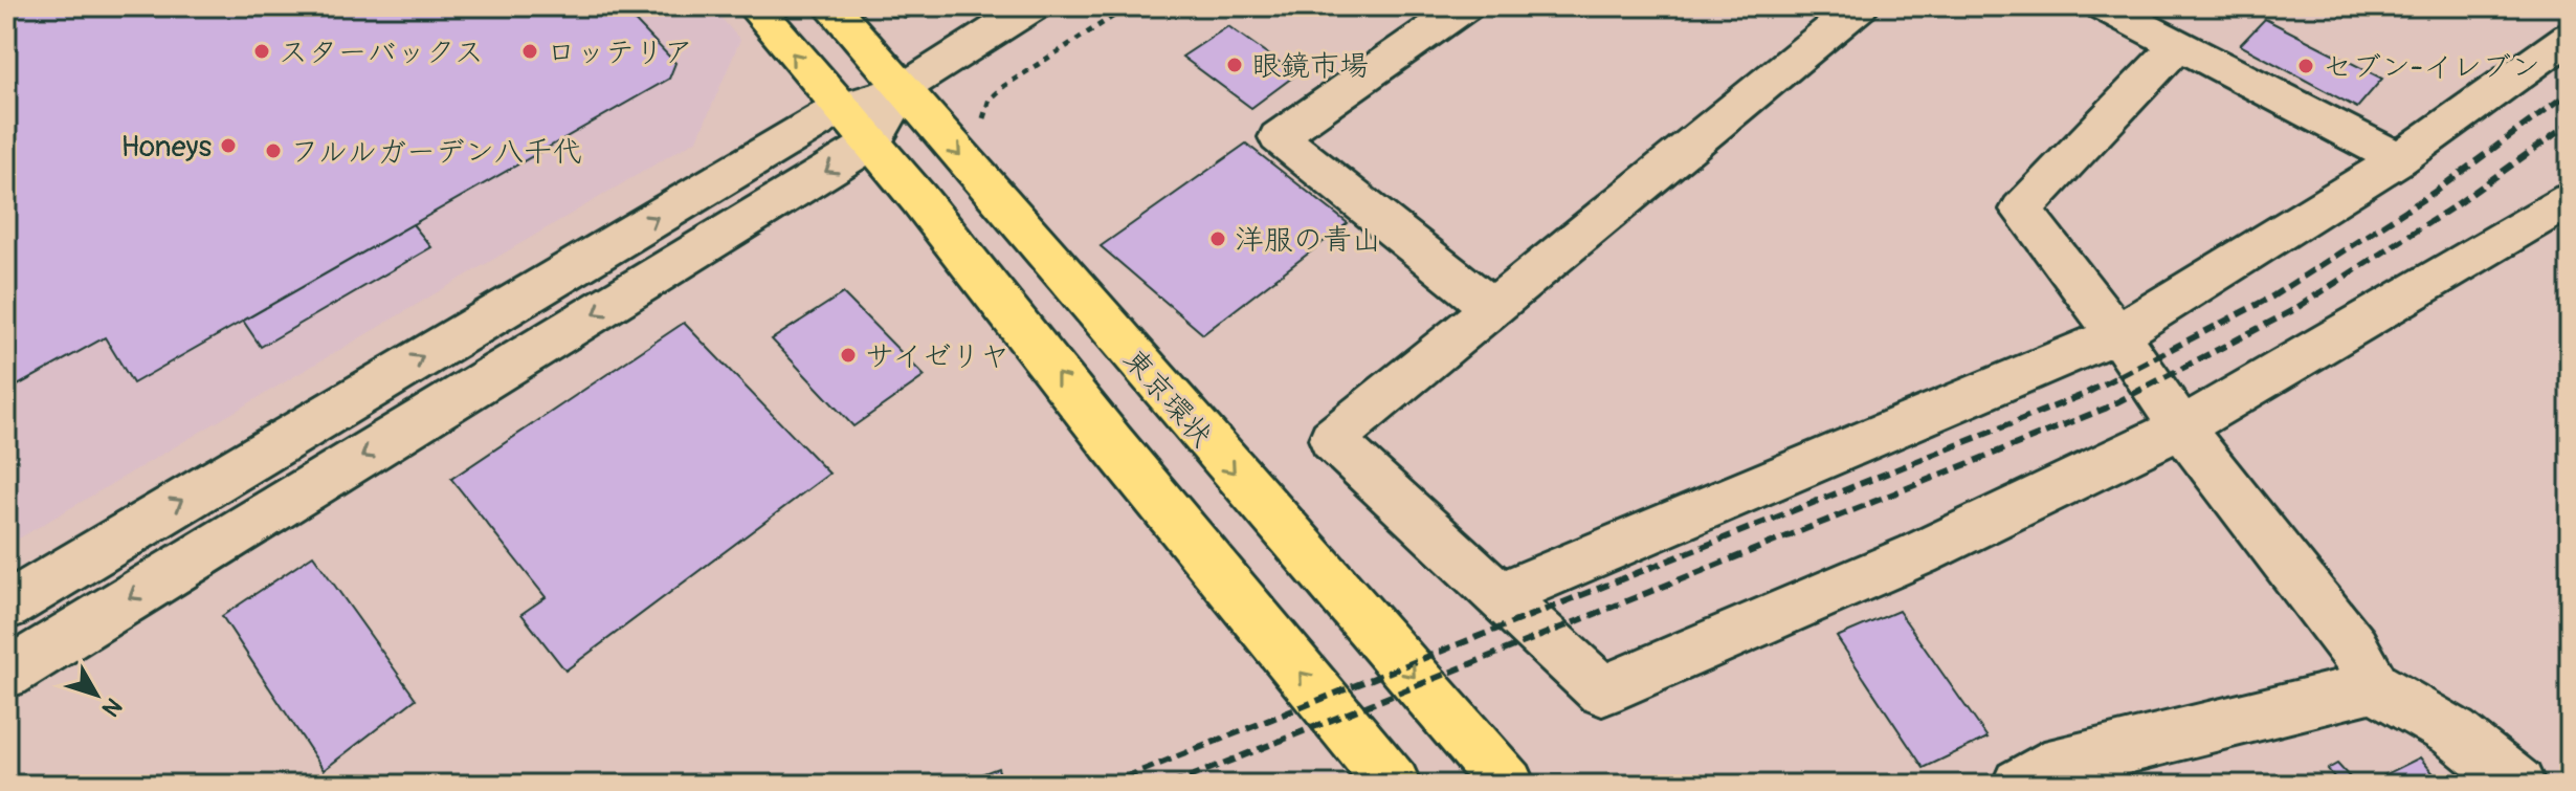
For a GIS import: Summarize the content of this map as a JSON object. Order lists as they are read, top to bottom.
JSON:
{
  "streets": {
    "highway": ["東京環状"]
  },
  "places": [
    "スターバックス",
    "ロッテリア",
    "眼鏡市場",
    "セブン-イレブン",
    "Honeys",
    "フルルガーデン八千代",
    "洋服の青山",
    "サイゼリヤ"
  ],
  "north": "bottom right"
}
